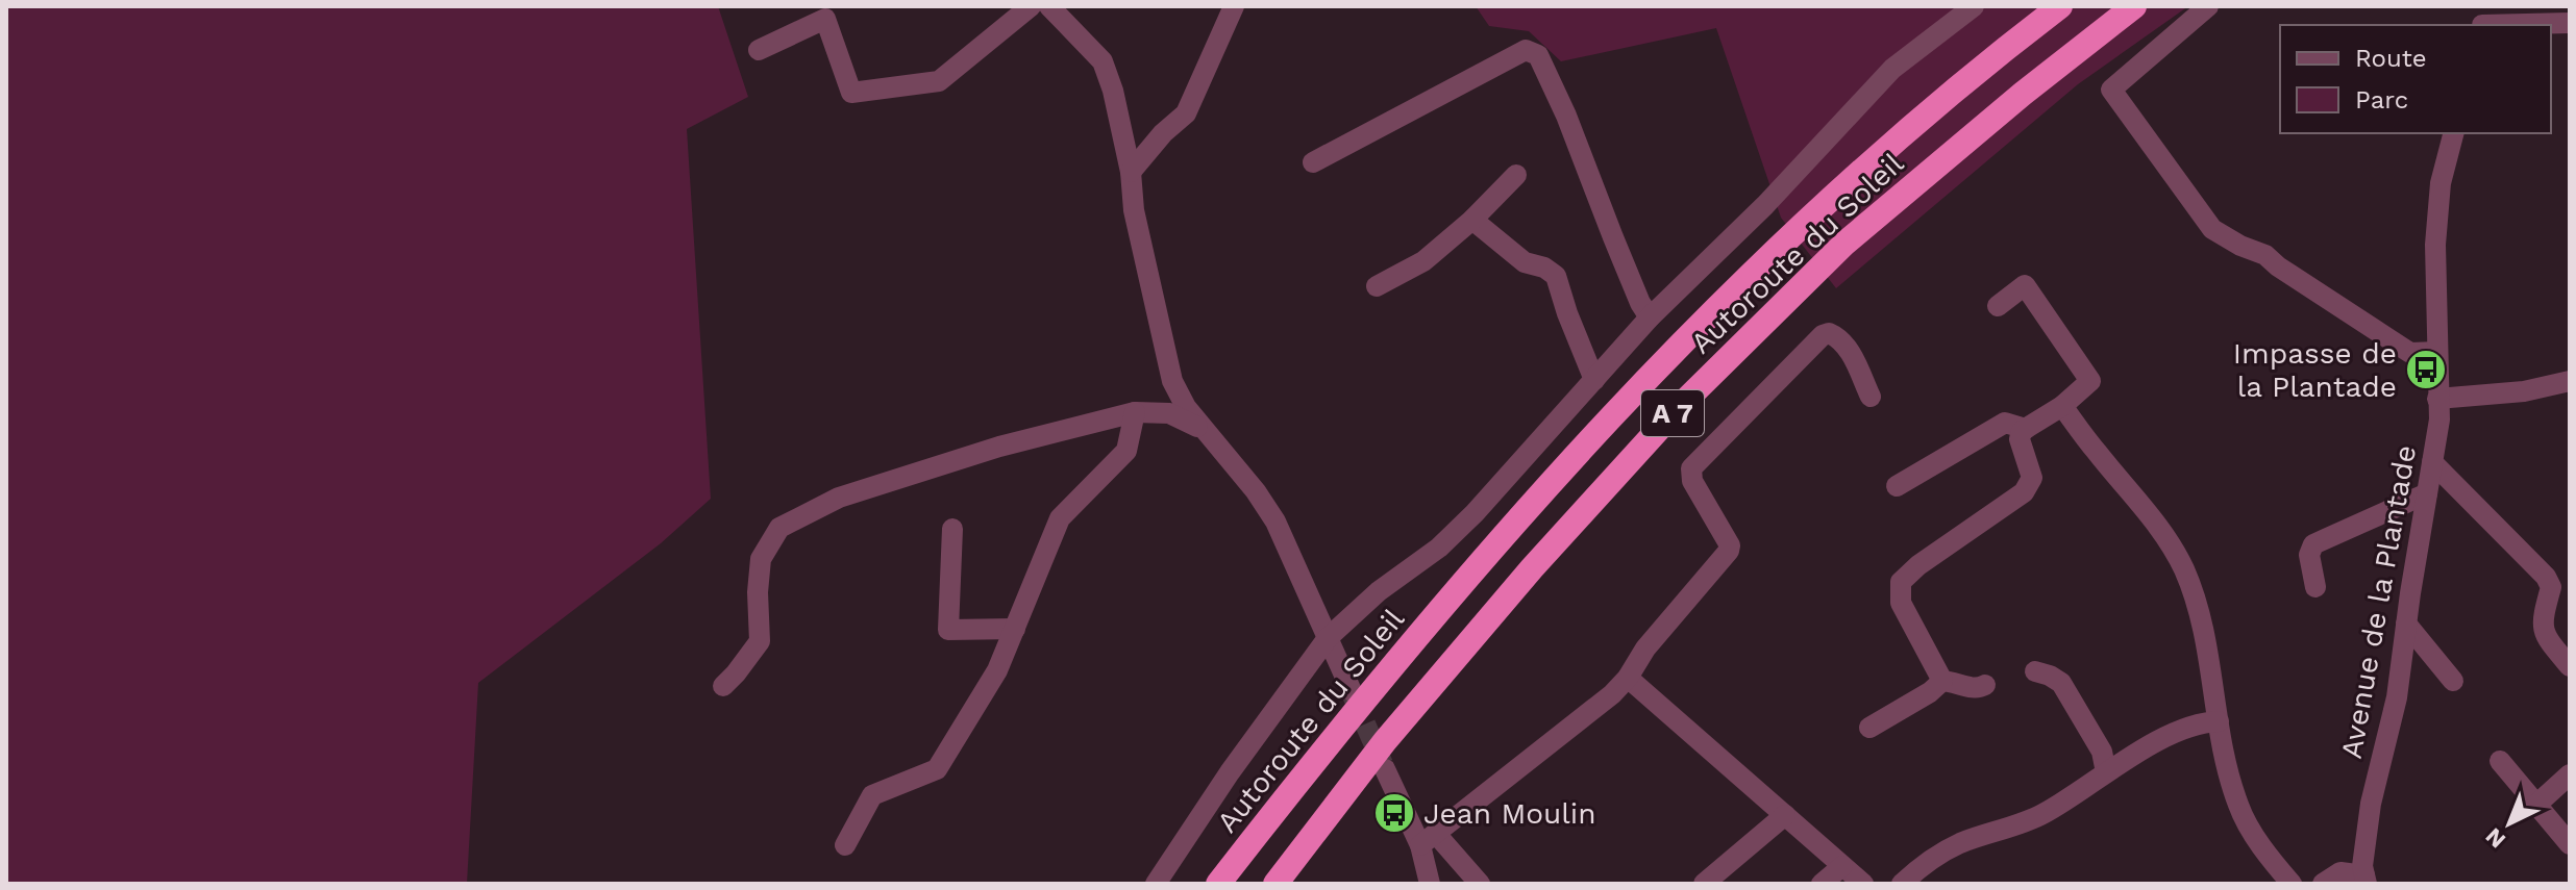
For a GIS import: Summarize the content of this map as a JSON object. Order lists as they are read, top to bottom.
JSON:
{
  "streets": {
    "highway": ["Autoroute du Soleil", "A 7"],
    "street": ["Avenue de la Plantade"]
  },
  "places": {
    "bus stop": ["Impasse de la Plantade", "Jean Moulin"]
  },
  "legend": ["Route", "Parc"],
  "north": "bottom left"
}
